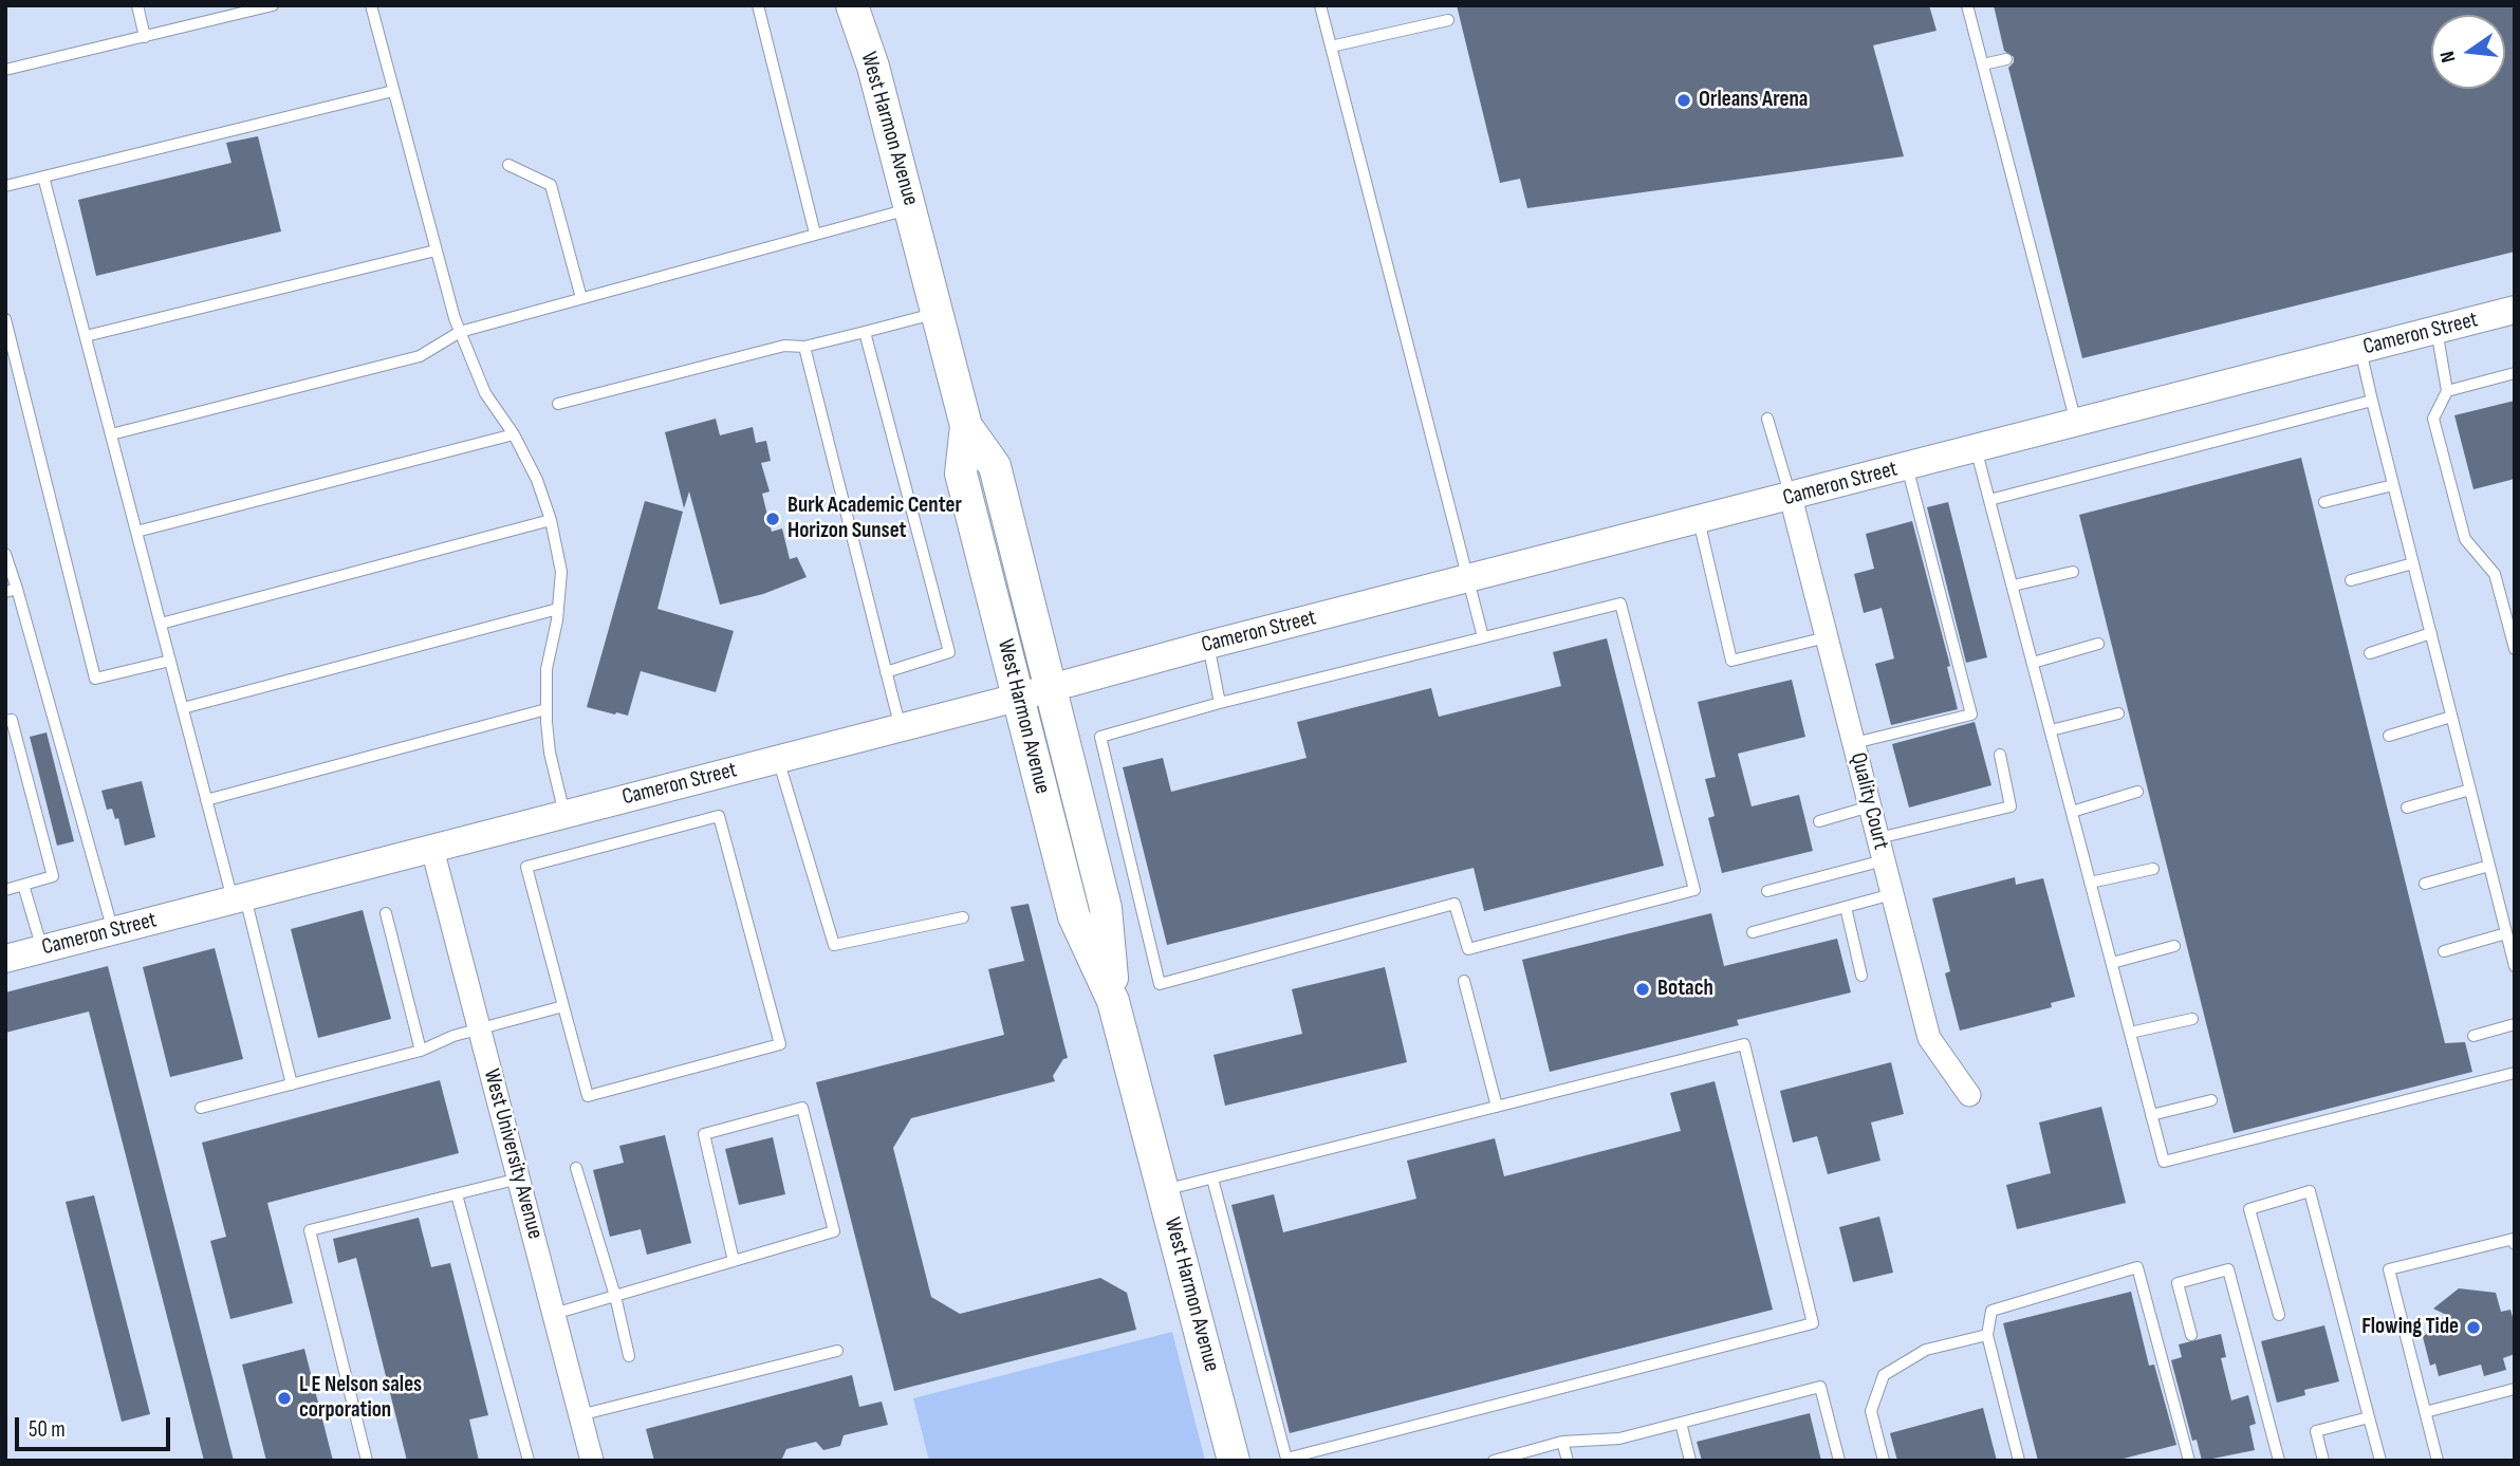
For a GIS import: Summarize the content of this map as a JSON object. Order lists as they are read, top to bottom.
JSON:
{
  "streets": {
    "main road": ["West Harmon Avenue"],
    "street": ["Cameron Street", "Quality Court", "West University Avenue"]
  },
  "crossings": [
    ["West Harmon Avenue", "Cameron Street"],
    ["Cameron Street", "Quality Court"],
    ["Cameron Street", "West University Avenue"]
  ],
  "places": [
    "Orleans Arena",
    "Burk Academic Center Horizon Sunset",
    "Botach",
    "Flowing Tide",
    "L E Nelson sales corporation"
  ],
  "scale_bar": "50 m",
  "north": "left"
}
